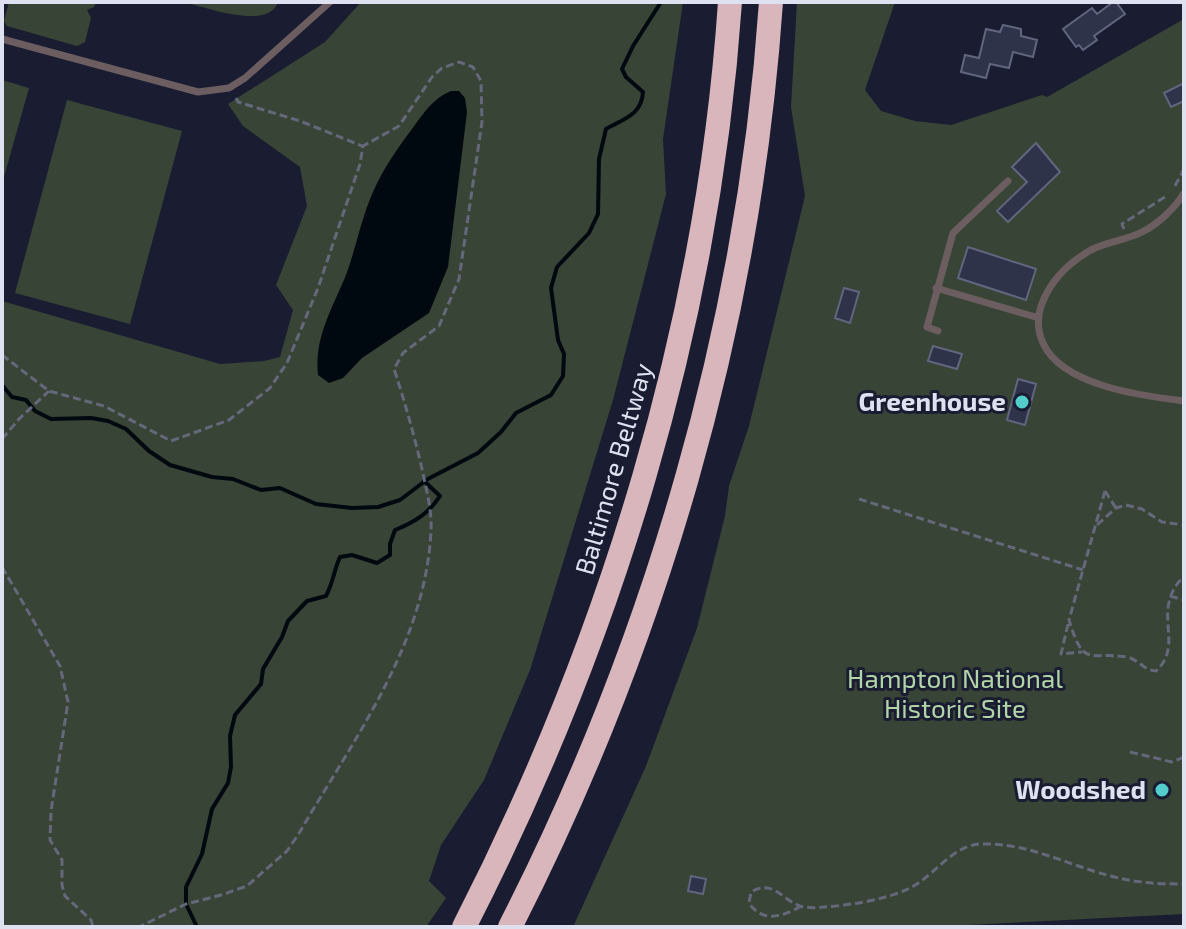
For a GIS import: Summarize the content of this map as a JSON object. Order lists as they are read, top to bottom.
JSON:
{
  "streets": {
    "highway": ["Baltimore Beltway"]
  },
  "parks": ["Hampton National Historic Site"],
  "places": ["Greenhouse", "Woodshed"]
}
